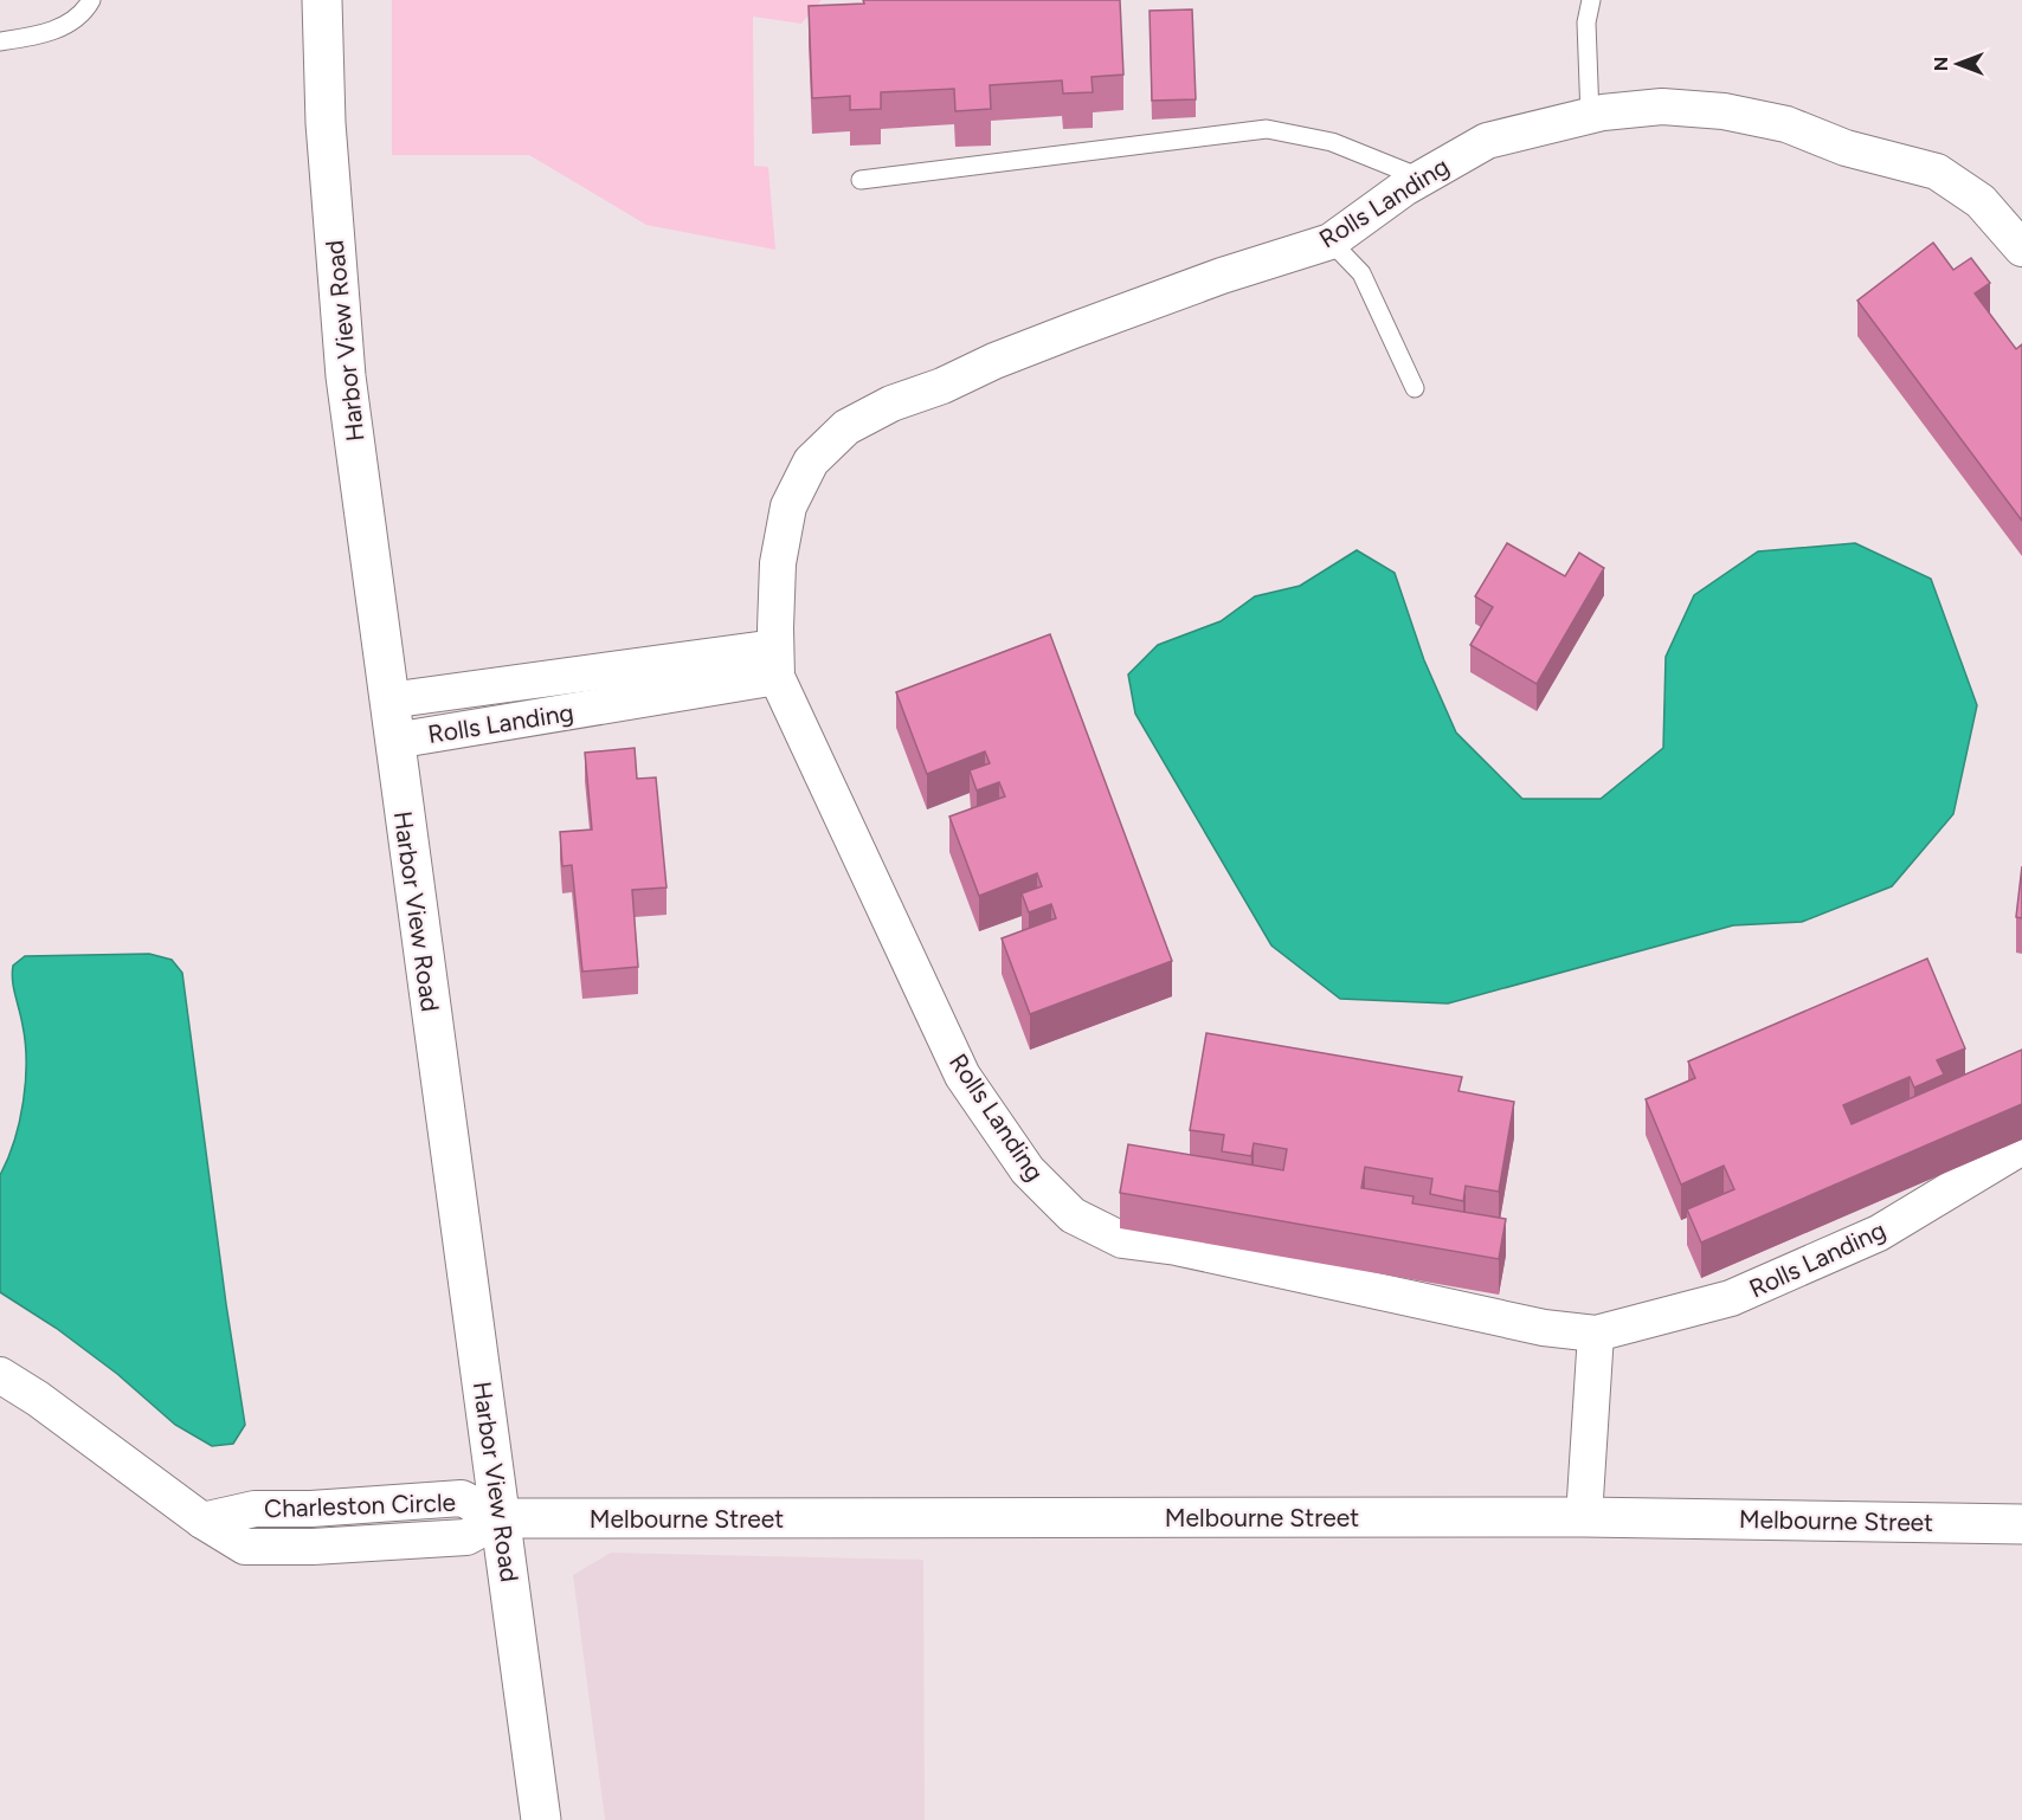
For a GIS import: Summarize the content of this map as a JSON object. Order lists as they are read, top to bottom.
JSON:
{
  "streets": {
    "main road": ["Harbor View Road", "Melbourne Street"],
    "street": ["Rolls Landing", "Charleston Circle"]
  },
  "crossings": [
    ["Rolls Landing", "Harbor View Road"],
    ["Harbor View Road", "Charleston Circle"],
    ["Harbor View Road", "Melbourne Street"],
    ["Charleston Circle", "Melbourne Street"]
  ],
  "north": "left"
}
